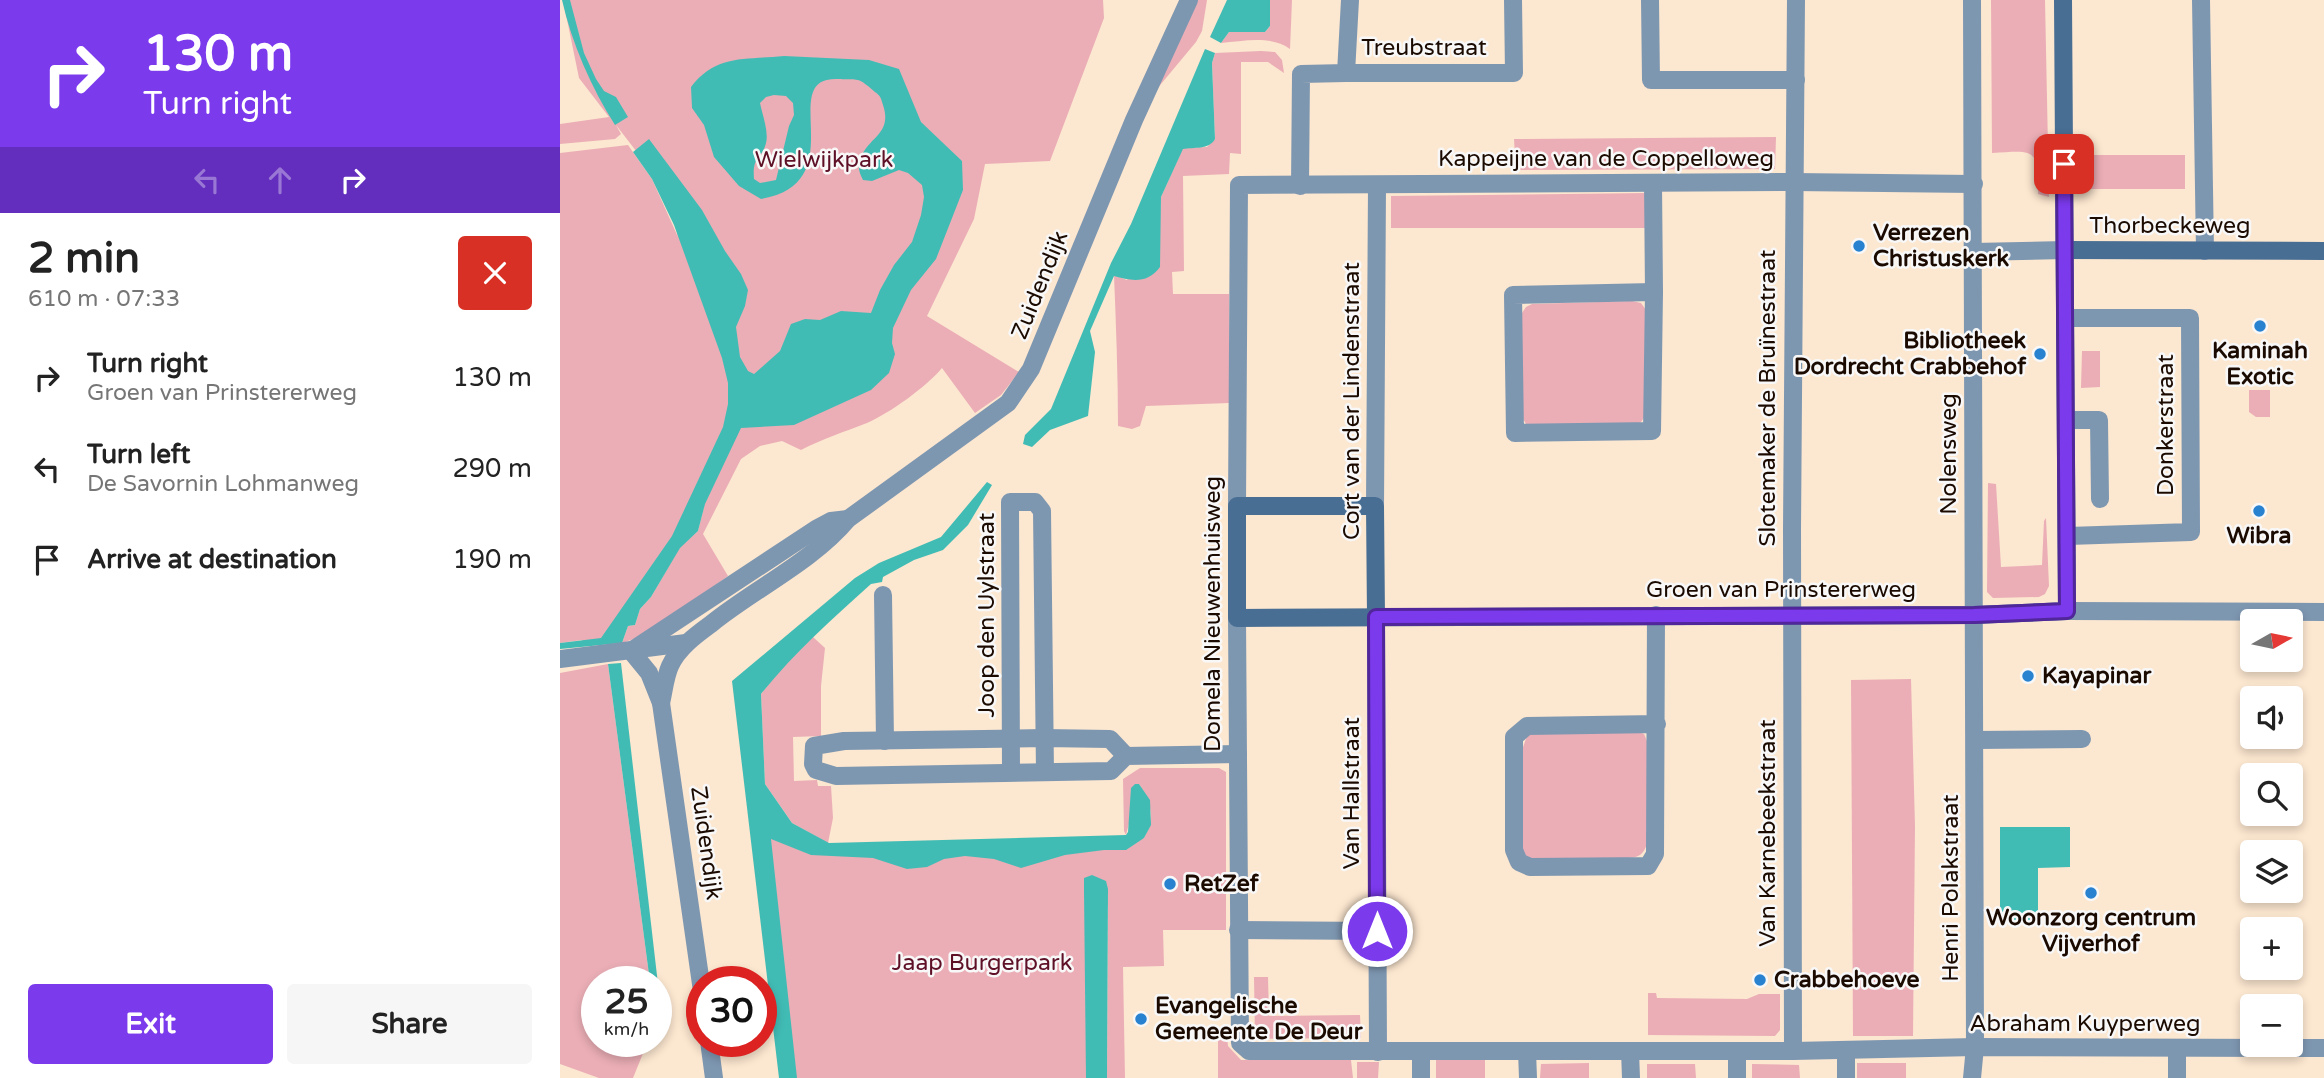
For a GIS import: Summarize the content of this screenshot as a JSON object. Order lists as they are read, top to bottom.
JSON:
{
  "streets": {
    "street": [
      "Treubstraat",
      "Kappeijne van de Coppelloweg",
      "Thorbeckeweg",
      "Zuidendijk",
      "Slotemaker de Bruïnestraat",
      "Cort van der Lindenstraat",
      "Donkerstraat",
      "Nolensweg",
      "Groen van Prinstererweg",
      "Domela Nieuwenhuisweg",
      "Joop den Uylstraat",
      "Van Hallstraat",
      "Van Karnebeekstraat",
      "Henri Polakstraat",
      "Abraham Kuyperweg"
    ]
  },
  "crossings": [
    ["Kappeijne van de Coppelloweg", "Slotemaker de Bruïnestraat"],
    ["Kappeijne van de Coppelloweg", "Cort van der Lindenstraat"],
    ["Kappeijne van de Coppelloweg", "Nolensweg"],
    ["Kappeijne van de Coppelloweg", "Domela Nieuwenhuisweg"],
    ["Thorbeckeweg", "Nolensweg"],
    ["Slotemaker de Bruïnestraat", "Groen van Prinstererweg"],
    ["Slotemaker de Bruïnestraat", "Van Karnebeekstraat"],
    ["Cort van der Lindenstraat", "Groen van Prinstererweg"],
    ["Cort van der Lindenstraat", "Van Hallstraat"],
    ["Nolensweg", "Groen van Prinstererweg"],
    ["Nolensweg", "Henri Polakstraat"],
    ["Groen van Prinstererweg", "Domela Nieuwenhuisweg"],
    ["Groen van Prinstererweg", "Van Hallstraat"],
    ["Groen van Prinstererweg", "Van Karnebeekstraat"],
    ["Groen van Prinstererweg", "Henri Polakstraat"],
    ["Domela Nieuwenhuisweg", "Joop den Uylstraat"],
    ["Domela Nieuwenhuisweg", "Abraham Kuyperweg"],
    ["Van Hallstraat", "Abraham Kuyperweg"],
    ["Van Karnebeekstraat", "Abraham Kuyperweg"],
    ["Henri Polakstraat", "Abraham Kuyperweg"]
  ],
  "parks": ["Wielwijkpark", "Jaap Burgerpark"],
  "places": [
    "Verrezen Christuskerk",
    "Kaminah Exotic",
    "Bibliotheek Dordrecht Crabbehof",
    "Wibra",
    "Kayapinar",
    "RetZef",
    "Woonzorg centrum Vijverhof",
    "Crabbehoeve",
    "Evangelische Gemeente De Deur"
  ],
  "north": "right",
  "page": {
    "turn": ["130 m", "Turn right"],
    "heading": ["2 min", "610 m · 07:33"],
    "list": [
      {
        "name": "Turn right",
        "note": "Groen van Prinstererweg",
        "value": "130 m"
      },
      {
        "name": "Turn left",
        "note": "De Savornin Lohmanweg",
        "value": "290 m"
      },
      {
        "name": "Arrive at destination",
        "value": "190 m"
      }
    ],
    "map_buttons": ["+", "−"],
    "speed": "25 km/h",
    "limit": "30",
    "buttons": ["Exit", "Share"]
  }
}
